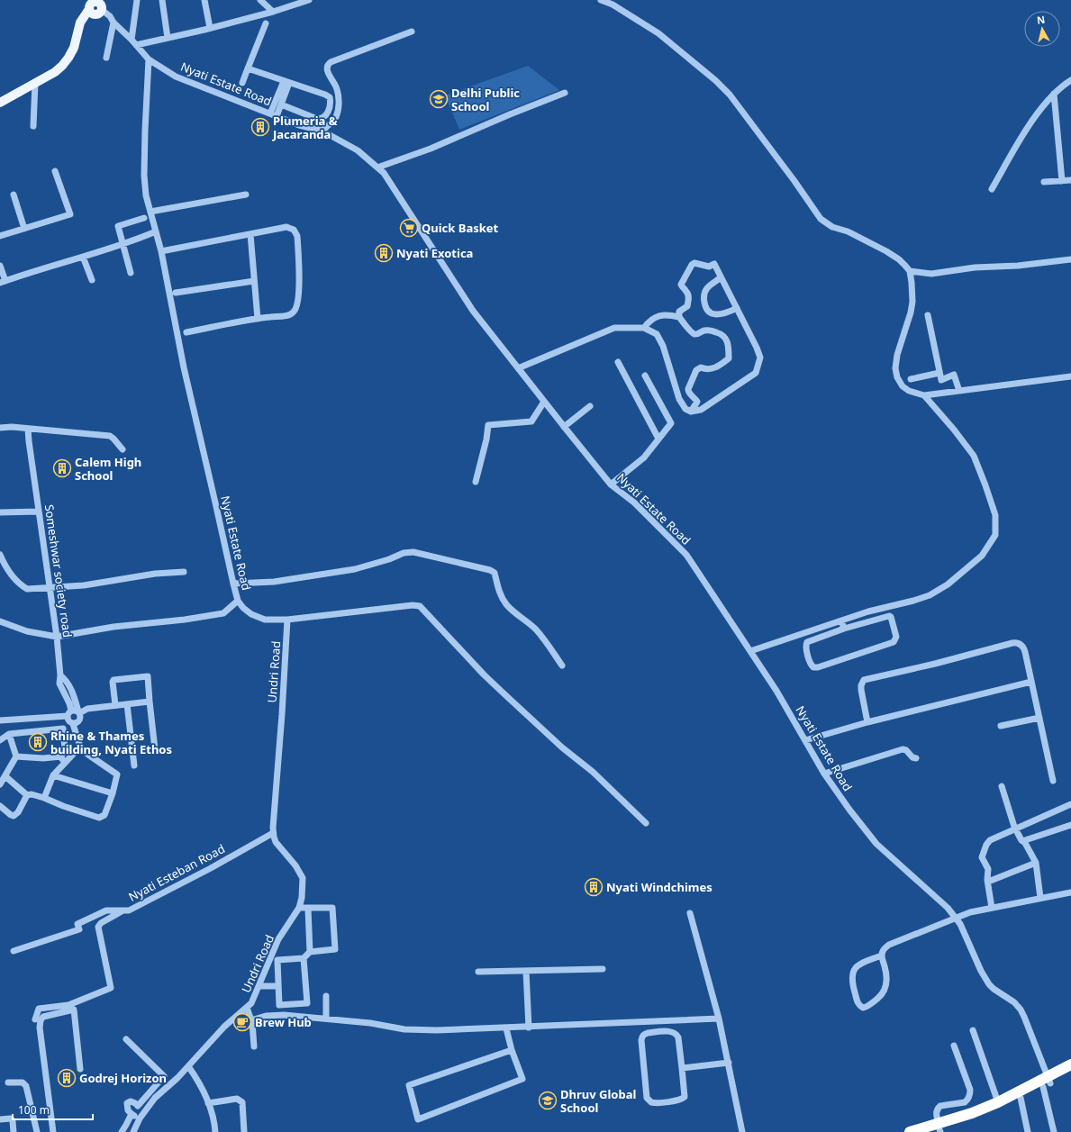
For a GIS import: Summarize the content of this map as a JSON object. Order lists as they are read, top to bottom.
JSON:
{
  "streets": {
    "street": [
      "Nyati Estate Road",
      "Someshwar society road",
      "Undri Road",
      "Nyati Esteban Road"
    ]
  },
  "crossings": [
    ["Nyati Estate Road", "Undri Road"],
    ["Undri Road", "Nyati Esteban Road"]
  ],
  "places": {
    "school or university": ["Delhi Public School", "Dhruv Global School"],
    "building": [
      "Plumeria & Jacaranda",
      "Nyati Exotica",
      "Calem High School",
      "Rhine & Thames building, Nyati Ethos",
      "Nyati Windchimes",
      "Godrej Horizon"
    ],
    "supermarket": ["Quick Basket"],
    "cafe": ["Brew Hub"]
  },
  "scale_bar": "100 m",
  "north": "top"
}
